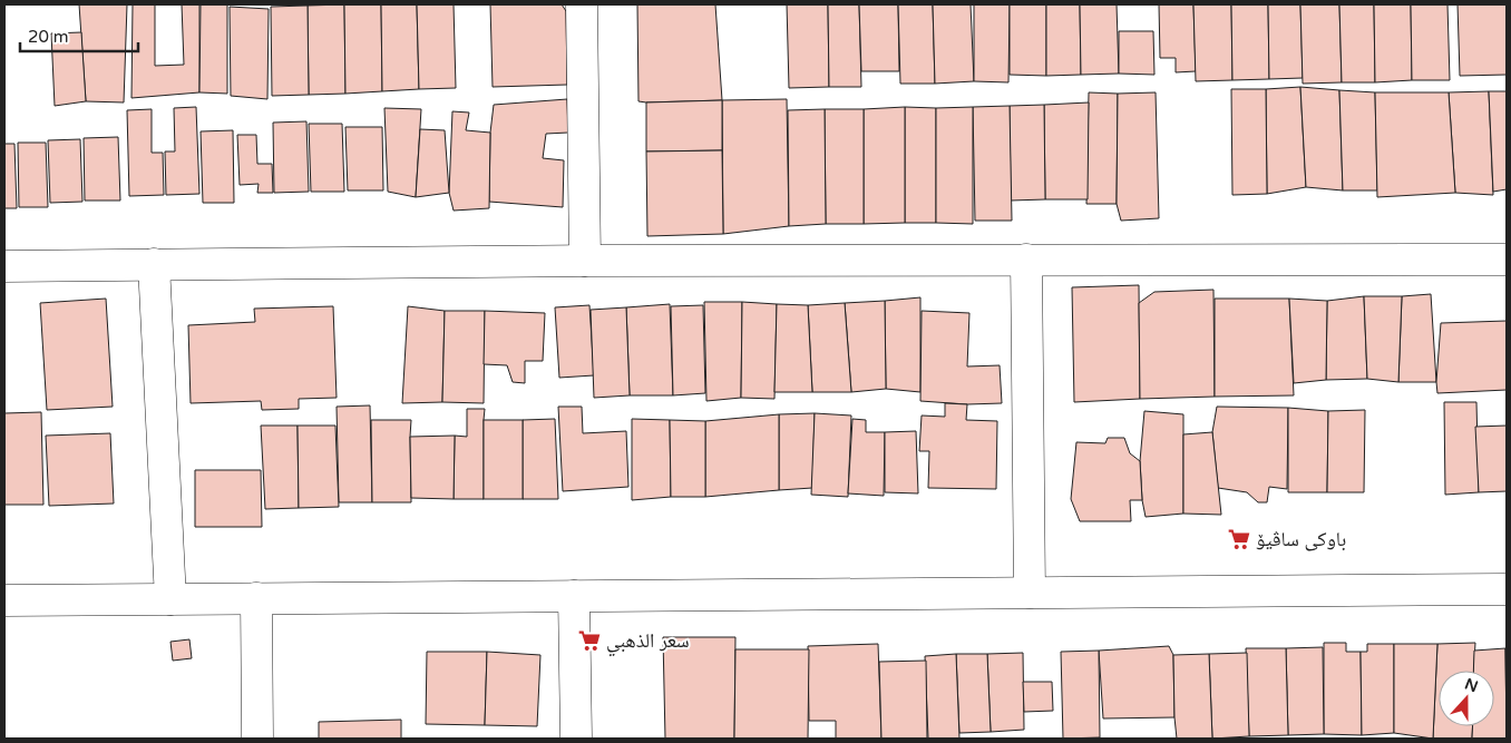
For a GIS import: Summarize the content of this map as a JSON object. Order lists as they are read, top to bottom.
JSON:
{
  "places": {
    "supermarket": ["باوکی ساڤیۆ", "سعر الذهبي"]
  },
  "scale_bar": "20 m",
  "north": "top"
}
